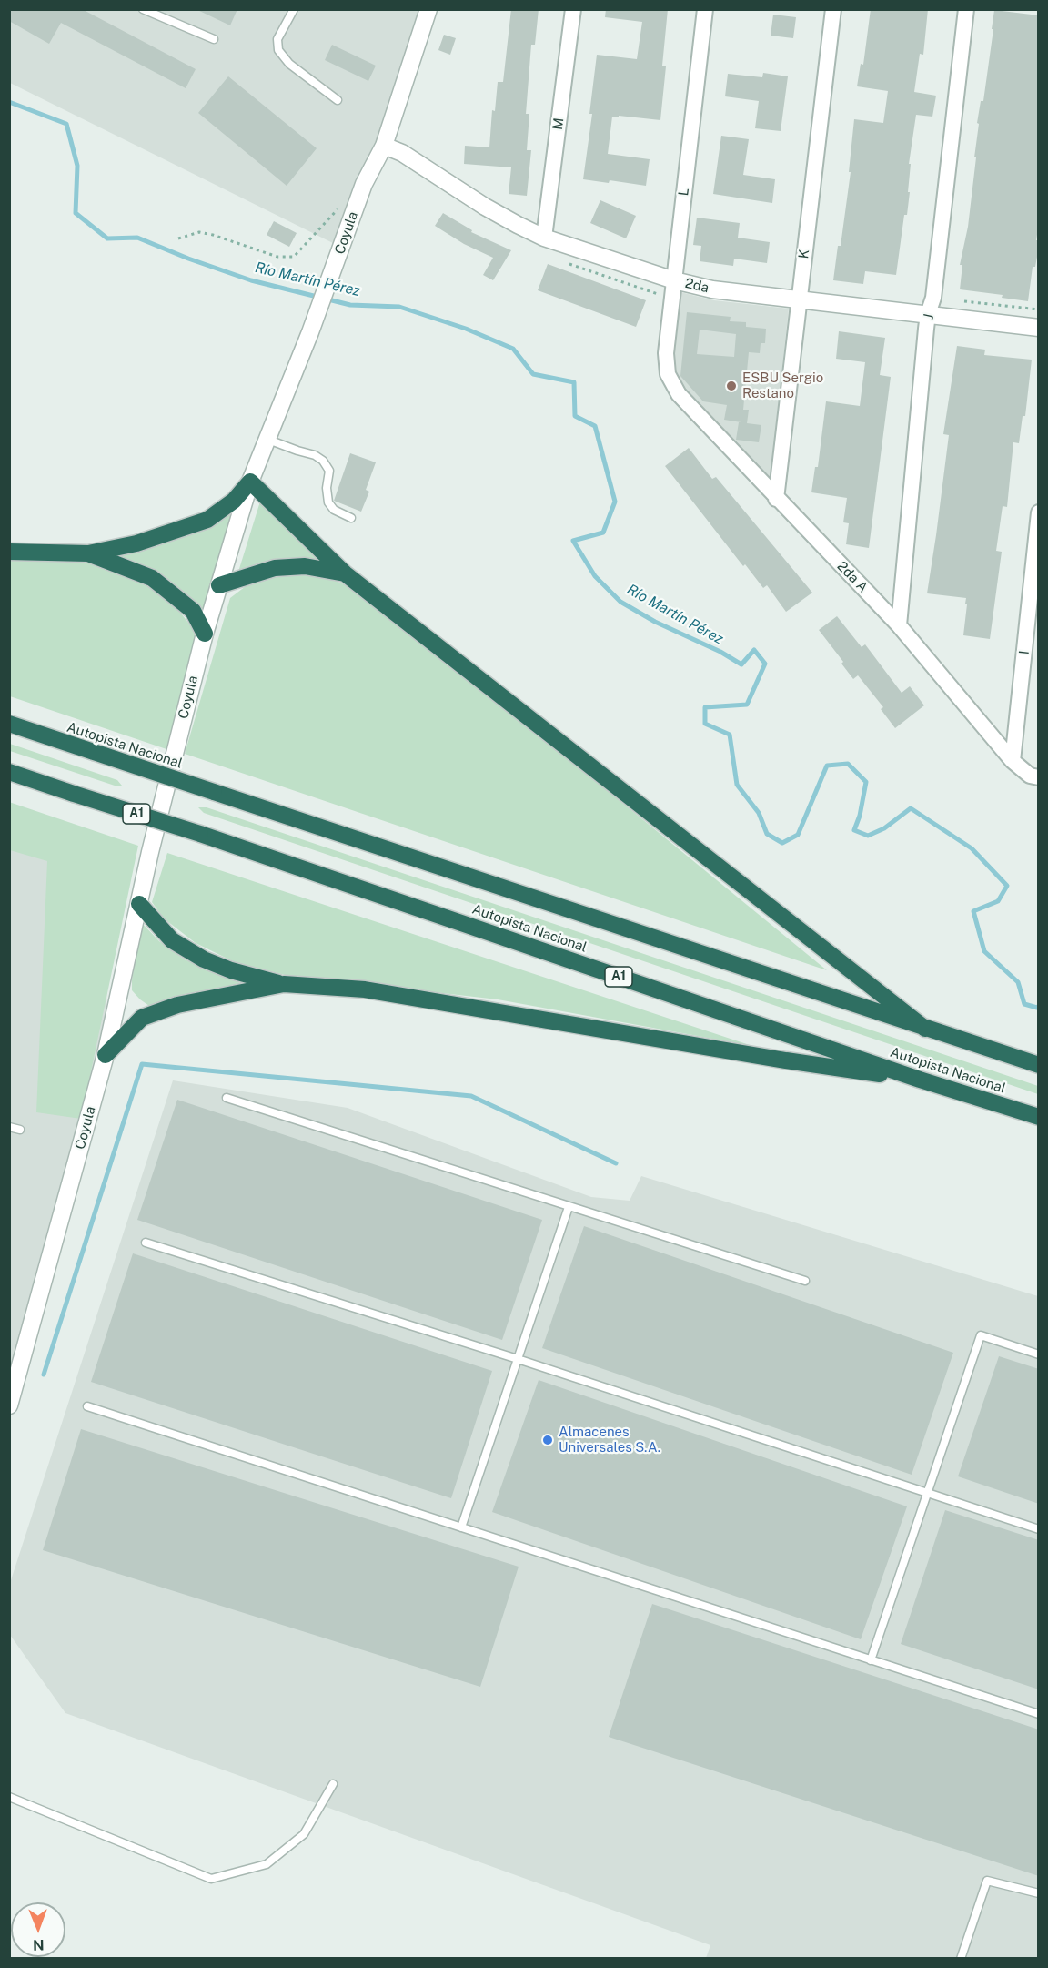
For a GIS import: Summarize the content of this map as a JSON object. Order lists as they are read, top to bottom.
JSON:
{
  "streets": {
    "highway": ["Autopista Nacional", "A1"],
    "street": [
      "M",
      "L",
      "Coyula",
      "K",
      "2da",
      "J",
      "2da A",
      "I"
    ]
  },
  "crossings": [
    ["M", "2da"],
    ["L", "2da"],
    ["L", "2da A"],
    ["Coyula", "2da"],
    ["K", "2da"],
    ["K", "2da A"],
    ["2da", "J"],
    ["J", "2da A"],
    ["2da A", "I"]
  ],
  "water": ["Río Martín Pérez"],
  "places": ["ESBU Sergio Restano", "Almacenes Universales S.A."],
  "north": "bottom"
}
